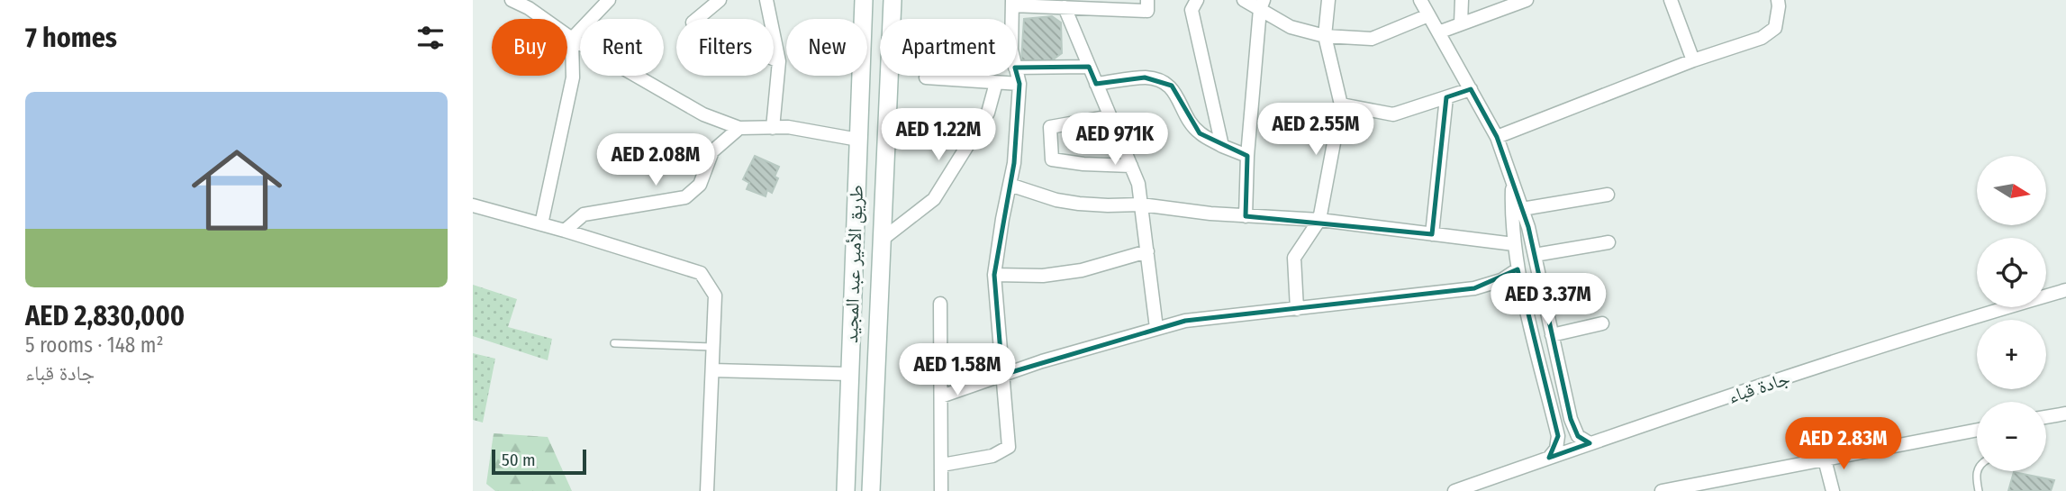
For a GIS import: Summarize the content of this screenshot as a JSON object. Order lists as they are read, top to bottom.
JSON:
{
  "streets": {
    "main road": ["طريق الأمير عبد المجيد"],
    "street": ["جادة قباء"]
  },
  "scale_bar": "50 m",
  "north": "right",
  "page": {
    "heading": "7 homes",
    "chip": [
      "Buy",
      "Rent",
      "Filters",
      "New",
      "Apartment"
    ],
    "list": [
      {
        "name": "AED 2,830,000",
        "note": "5 rooms · 148 m² · جادة قباء"
      }
    ],
    "price": [
      "AED 2.55M",
      "AED 1.22M",
      "AED 971K",
      "AED 2.08M",
      "AED 3.37M",
      "AED 1.58M",
      "AED 2.83M"
    ],
    "map_buttons": ["+", "−"],
    "scale": "50 m"
  }
}
